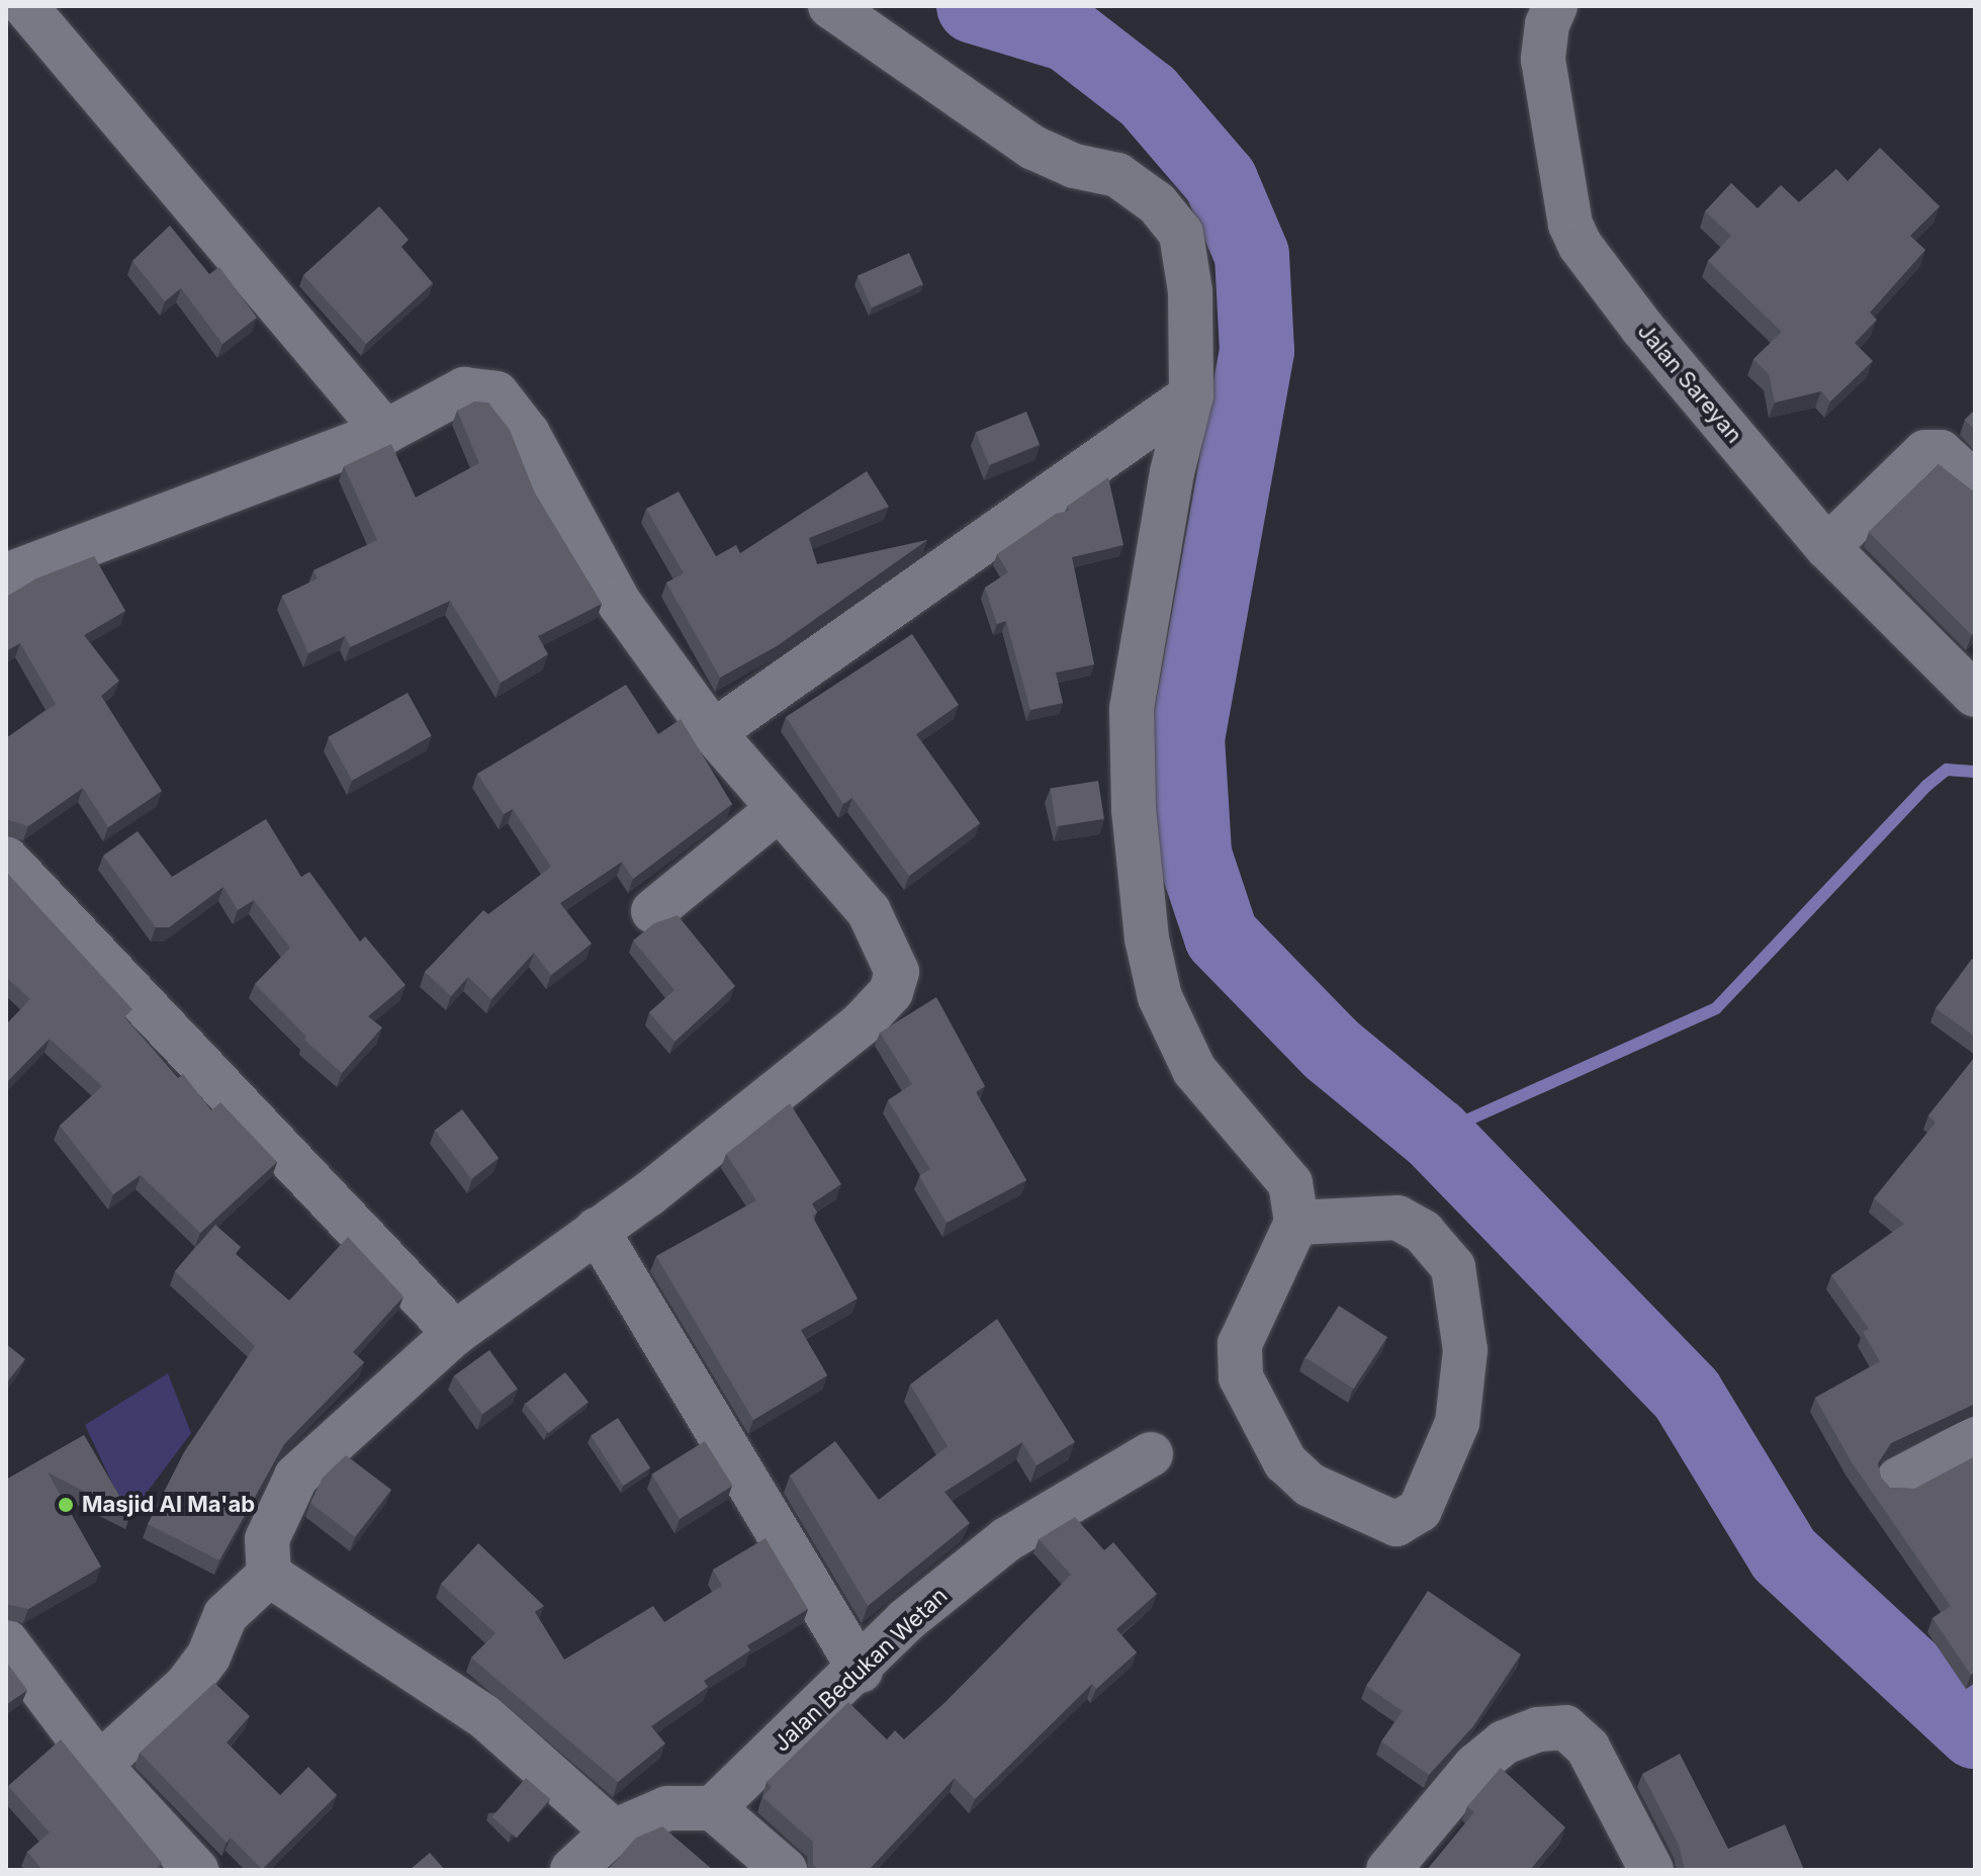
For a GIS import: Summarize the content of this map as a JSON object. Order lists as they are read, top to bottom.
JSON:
{
  "streets": {
    "street": ["Jalan Sareyan", "Jalan Bedukan Wetan"]
  },
  "places": ["Masjid Al Ma'ab"]
}
